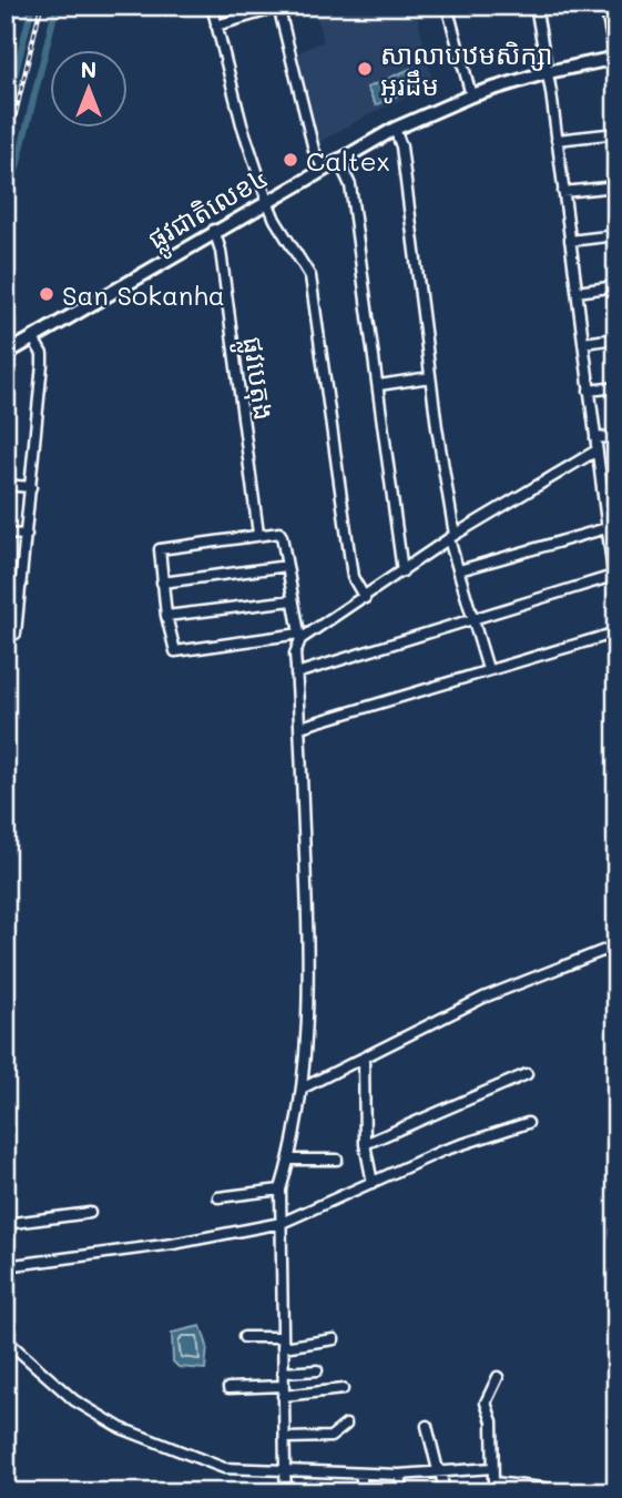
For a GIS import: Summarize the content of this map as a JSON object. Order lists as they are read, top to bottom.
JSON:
{
  "streets": {
    "highway": ["ផ្លូវជាតិលេខ៤"],
    "street": ["ផ្លូវបេតុង"]
  },
  "crossings": [
    ["ផ្លូវជាតិលេខ៤", "ផ្លូវបេតុង"]
  ],
  "places": ["សាលាបឋមសិក្សា អូរដឹម", "Caltex", "San Sokanha"],
  "north": "top"
}
